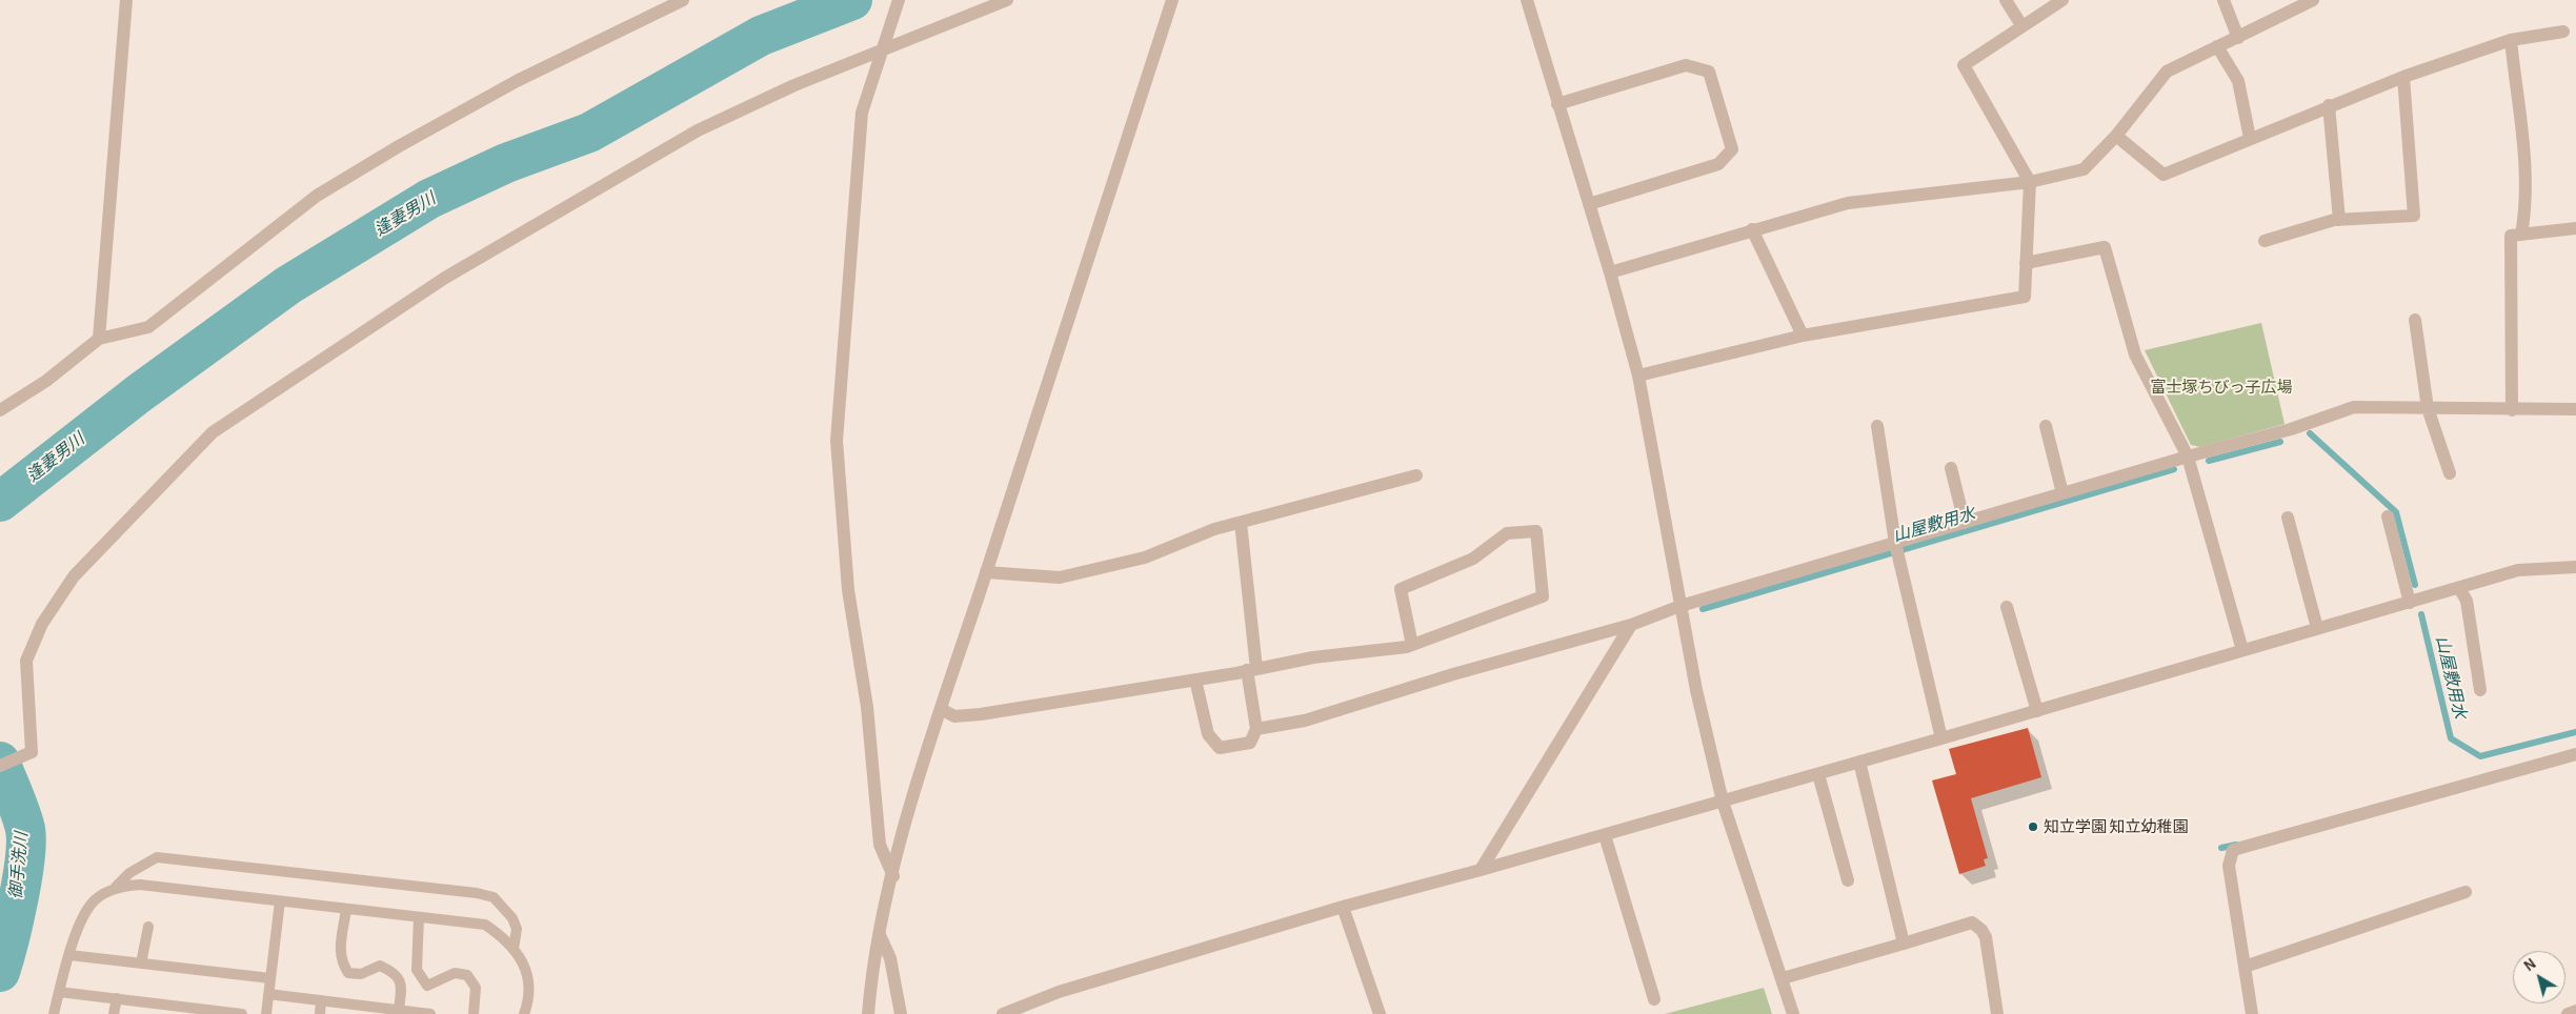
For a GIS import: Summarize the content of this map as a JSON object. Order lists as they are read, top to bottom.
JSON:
{
  "water": ["逢妻男川", "山屋敷用水", "御手洗川"],
  "parks": ["富士塚ちびっ子広場"],
  "places": ["知立学園 知立幼稚園"],
  "north": "top left"
}
